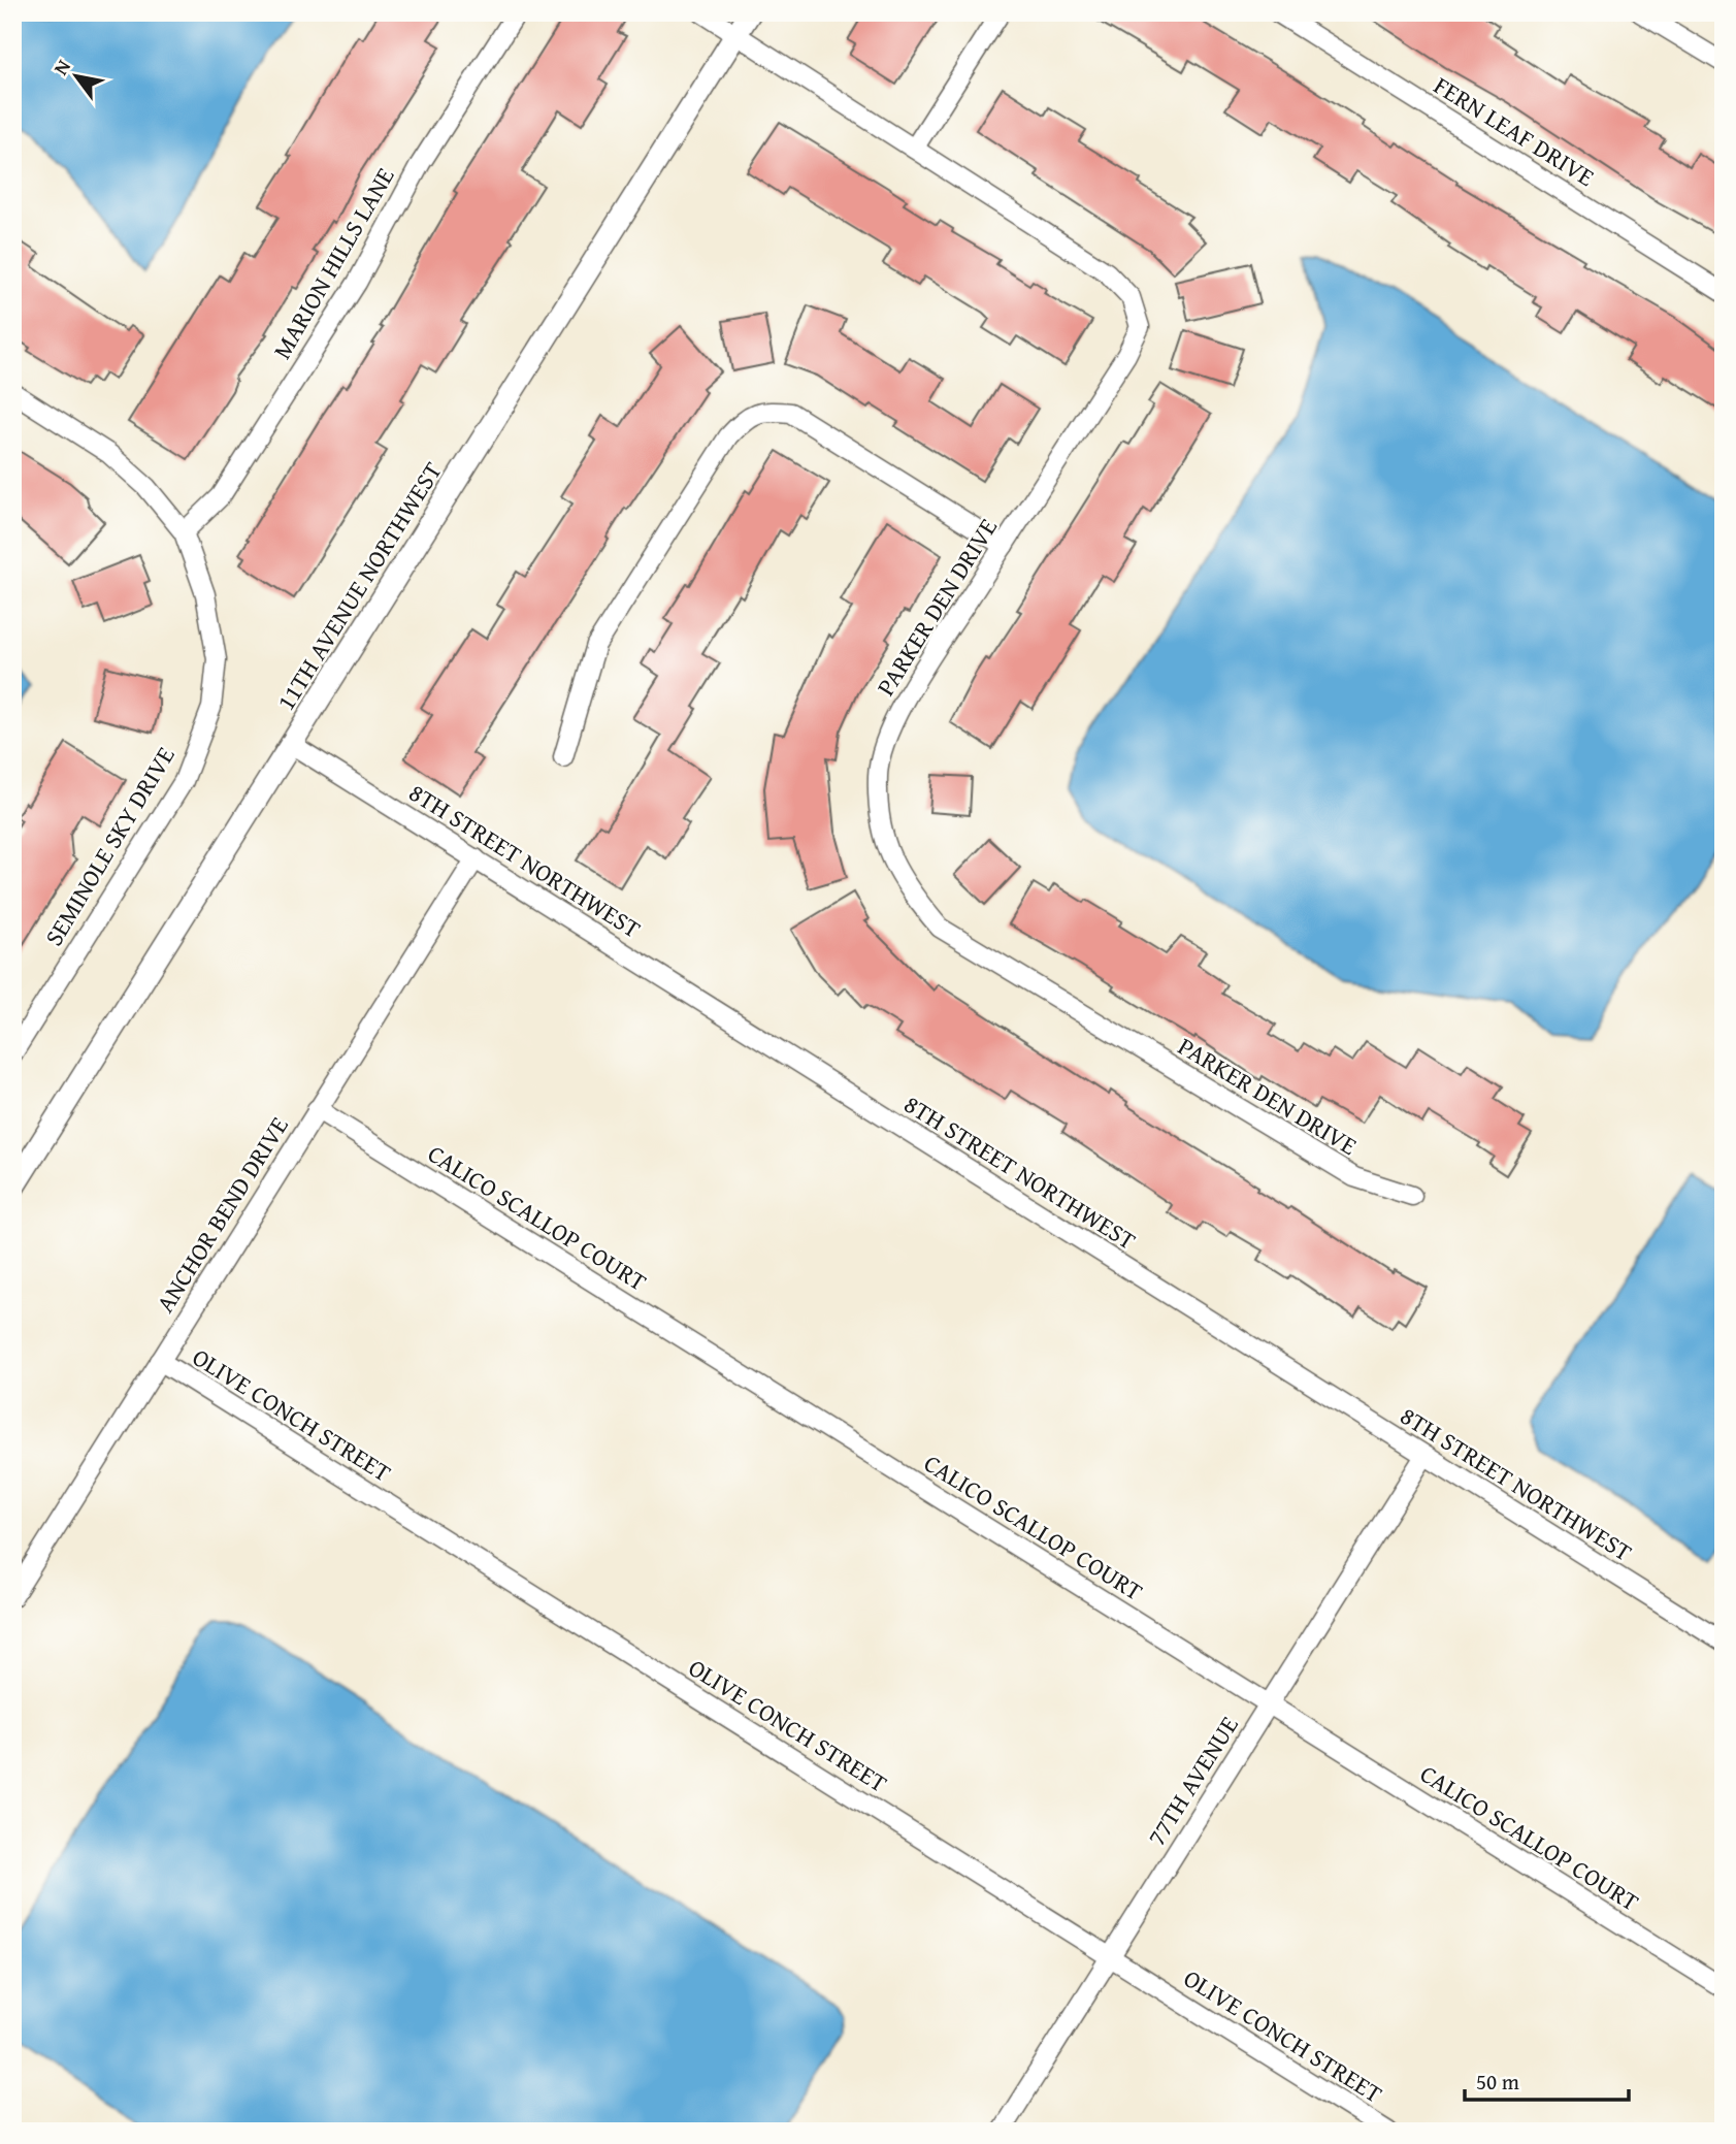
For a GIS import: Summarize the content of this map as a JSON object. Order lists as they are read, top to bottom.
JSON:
{
  "streets": {
    "street": [
      "FERN LEAF DRIVE",
      "MARION HILLS LANE",
      "11TH AVENUE NORTHWEST",
      "PARKER DEN DRIVE",
      "SEMINOLE SKY DRIVE",
      "8TH STREET NORTHWEST",
      "ANCHOR BEND DRIVE",
      "CALICO SCALLOP COURT",
      "OLIVE CONCH STREET",
      "77TH AVENUE"
    ]
  },
  "crossings": [
    ["MARION HILLS LANE", "SEMINOLE SKY DRIVE"],
    ["11TH AVENUE NORTHWEST", "PARKER DEN DRIVE"],
    ["11TH AVENUE NORTHWEST", "8TH STREET NORTHWEST"],
    ["8TH STREET NORTHWEST", "ANCHOR BEND DRIVE"],
    ["8TH STREET NORTHWEST", "77TH AVENUE"],
    ["ANCHOR BEND DRIVE", "CALICO SCALLOP COURT"],
    ["ANCHOR BEND DRIVE", "OLIVE CONCH STREET"],
    ["CALICO SCALLOP COURT", "77TH AVENUE"],
    ["OLIVE CONCH STREET", "77TH AVENUE"]
  ],
  "scale_bar": "50 m",
  "north": "top left"
}
